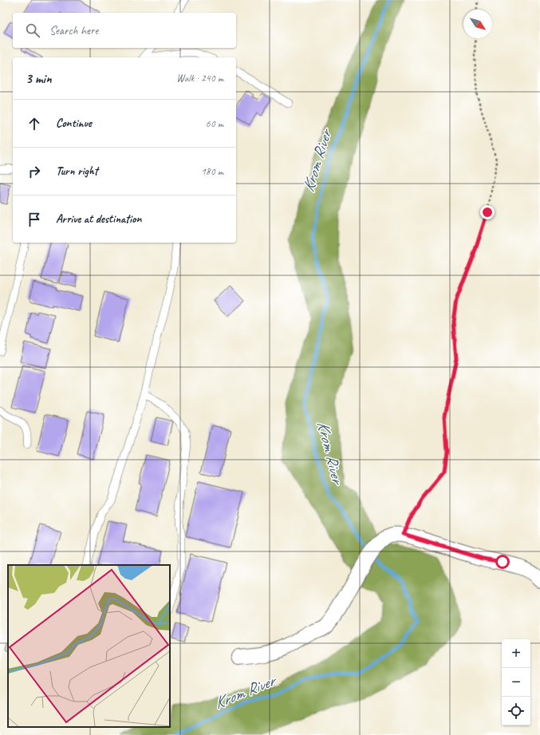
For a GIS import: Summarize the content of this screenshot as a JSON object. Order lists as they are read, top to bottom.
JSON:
{
  "water": ["Krom River"],
  "north": "bottom right",
  "page": {
    "search": "Search here",
    "heading": ["3 min", "Walk · 240 m"],
    "list": [
      ["Continue", "60 m"],
      ["Turn right", "180 m"],
      "Arrive at destination"
    ],
    "map_buttons": ["+", "−"]
  }
}
